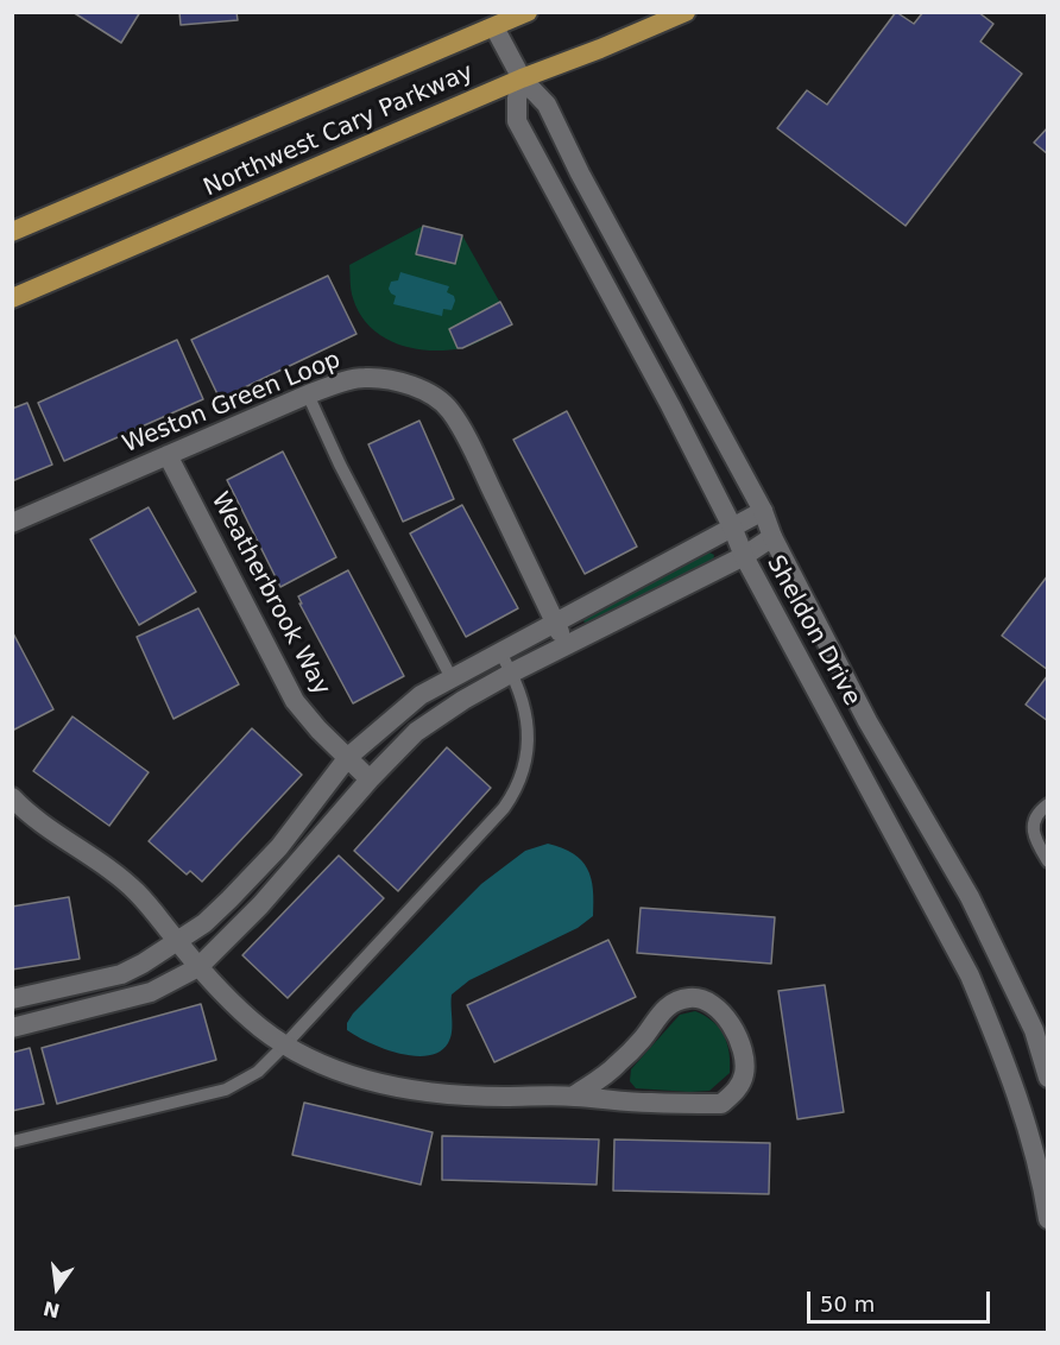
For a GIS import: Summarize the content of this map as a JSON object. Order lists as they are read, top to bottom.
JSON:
{
  "streets": {
    "main road": ["Northwest Cary Parkway"],
    "street": ["Weston Green Loop", "Weatherbrook Way", "Sheldon Drive"]
  },
  "crossings": [
    ["Northwest Cary Parkway", "Sheldon Drive"],
    ["Weston Green Loop", "Weatherbrook Way"]
  ],
  "scale_bar": "50 m",
  "north": "bottom"
}
